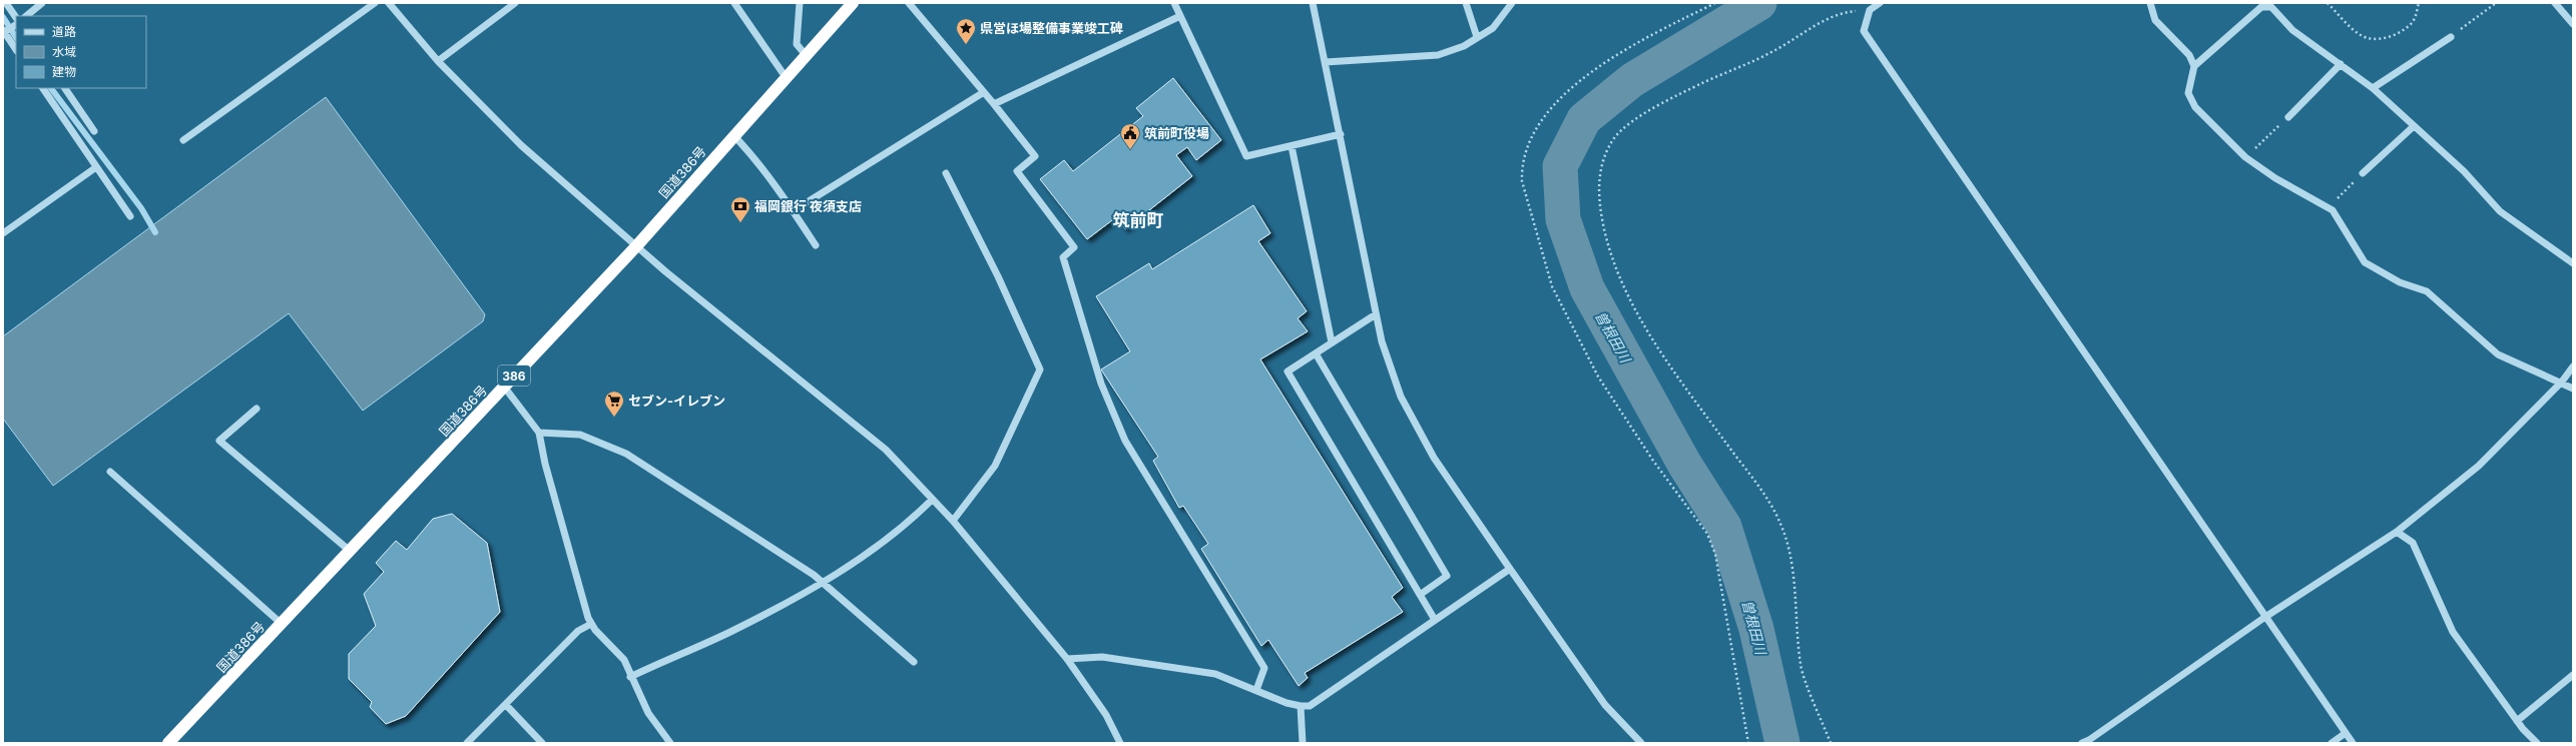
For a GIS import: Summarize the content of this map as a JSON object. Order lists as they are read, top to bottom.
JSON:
{
  "streets": {
    "highway": ["国道386号", "386"]
  },
  "districts": ["筑前町"],
  "water": ["曽根田川"],
  "places": {
    "place": ["県営ほ場整備事業竣工碑"],
    "public building": ["筑前町役場"],
    "bank": ["福岡銀行 夜須支店"],
    "supermarket": ["セブン-イレブン"]
  },
  "legend": ["道路", "水域", "建物"]
}
